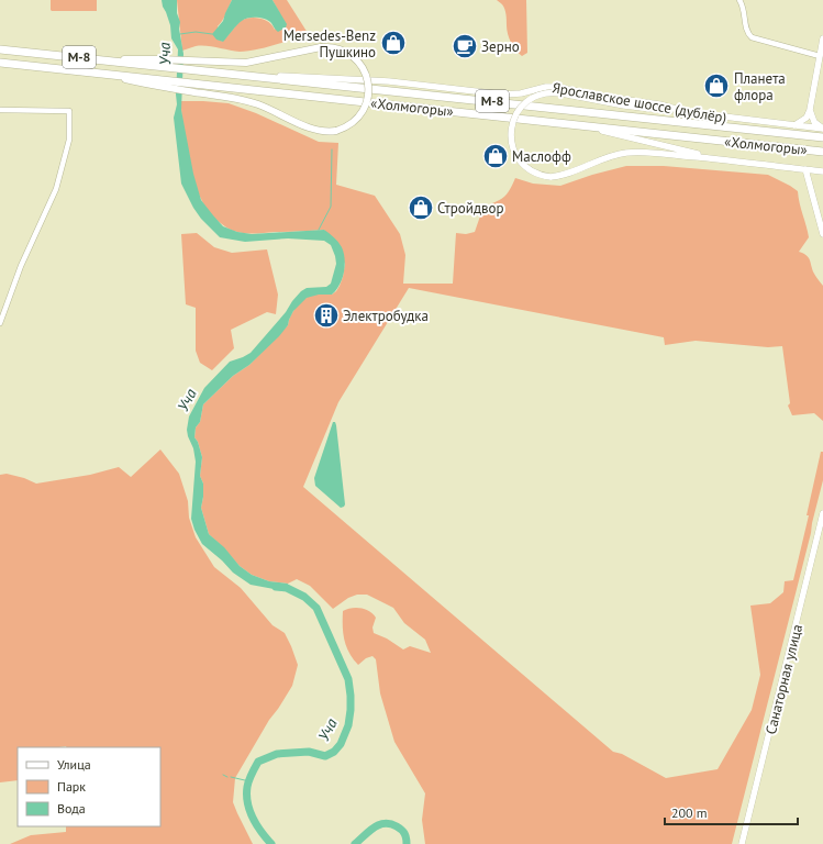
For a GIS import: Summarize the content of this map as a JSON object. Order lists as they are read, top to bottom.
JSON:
{
  "streets": {
    "highway": ["М-8", "«Холмогоры»"],
    "street": ["Ярославское шоссе (дублёр)", "Санаторная улица"]
  },
  "crossings": [
    ["Ярославское шоссе (дублёр)", "«Холмогоры»"]
  ],
  "water": ["Уча"],
  "places": {
    "shop": [
      "Mersedes-Benz Пушкино",
      "Планета флора",
      "Маслофф",
      "Стройдвор"
    ],
    "cafe": ["Зерно"],
    "building": ["Электробудка"]
  },
  "legend": ["Улица", "Парк", "Вода"],
  "scale_bar": "200 m"
}
